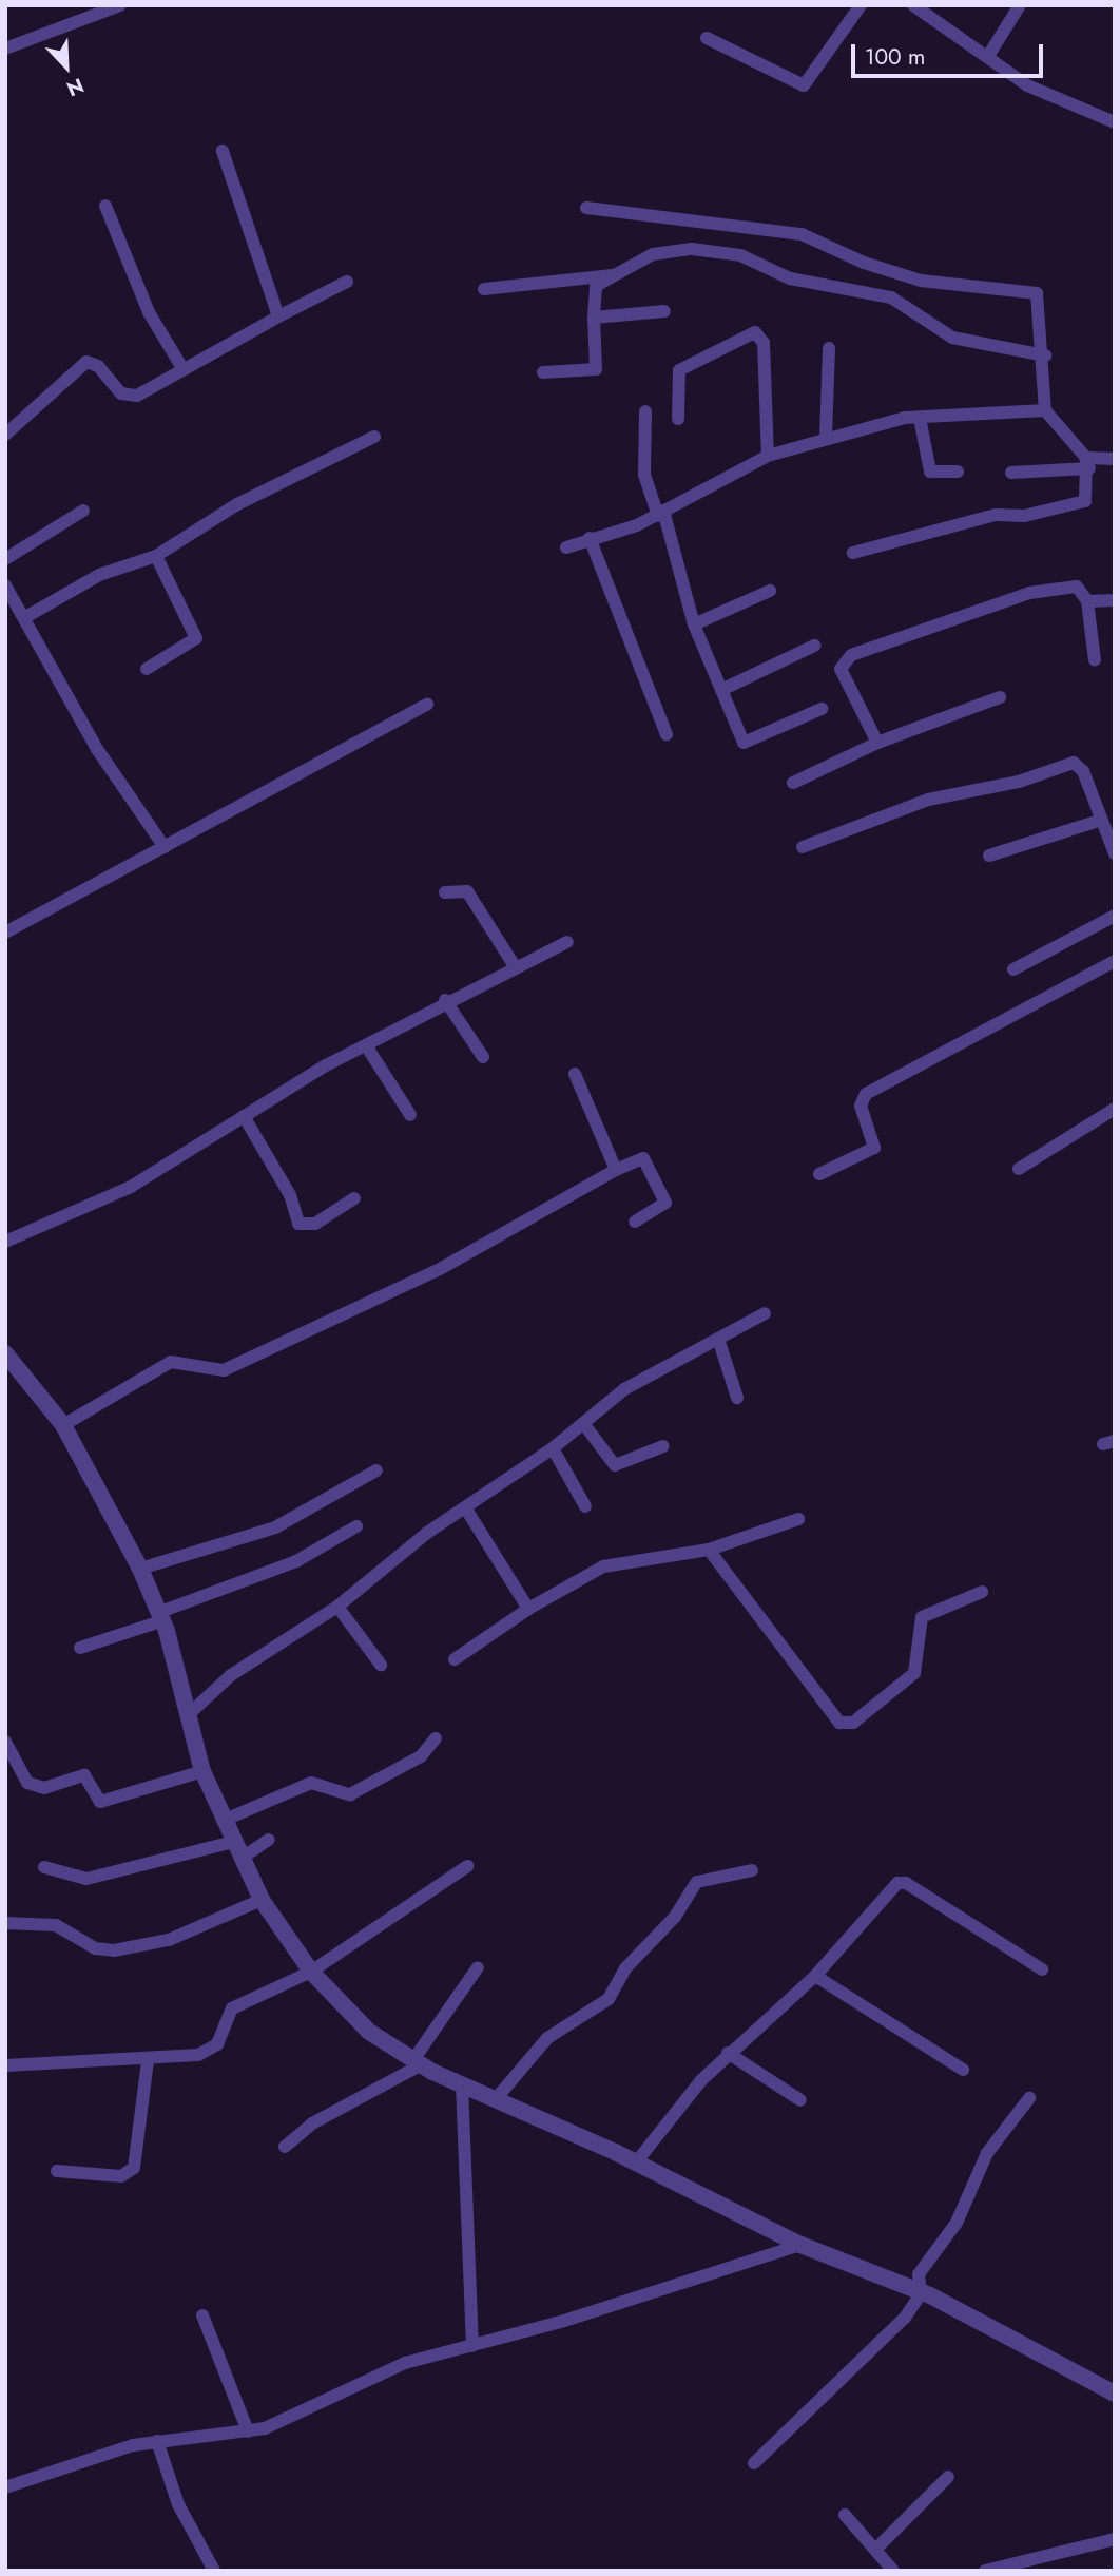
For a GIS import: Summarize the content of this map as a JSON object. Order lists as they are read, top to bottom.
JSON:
{
  "scale_bar": "100 m",
  "north": "bottom right"
}
